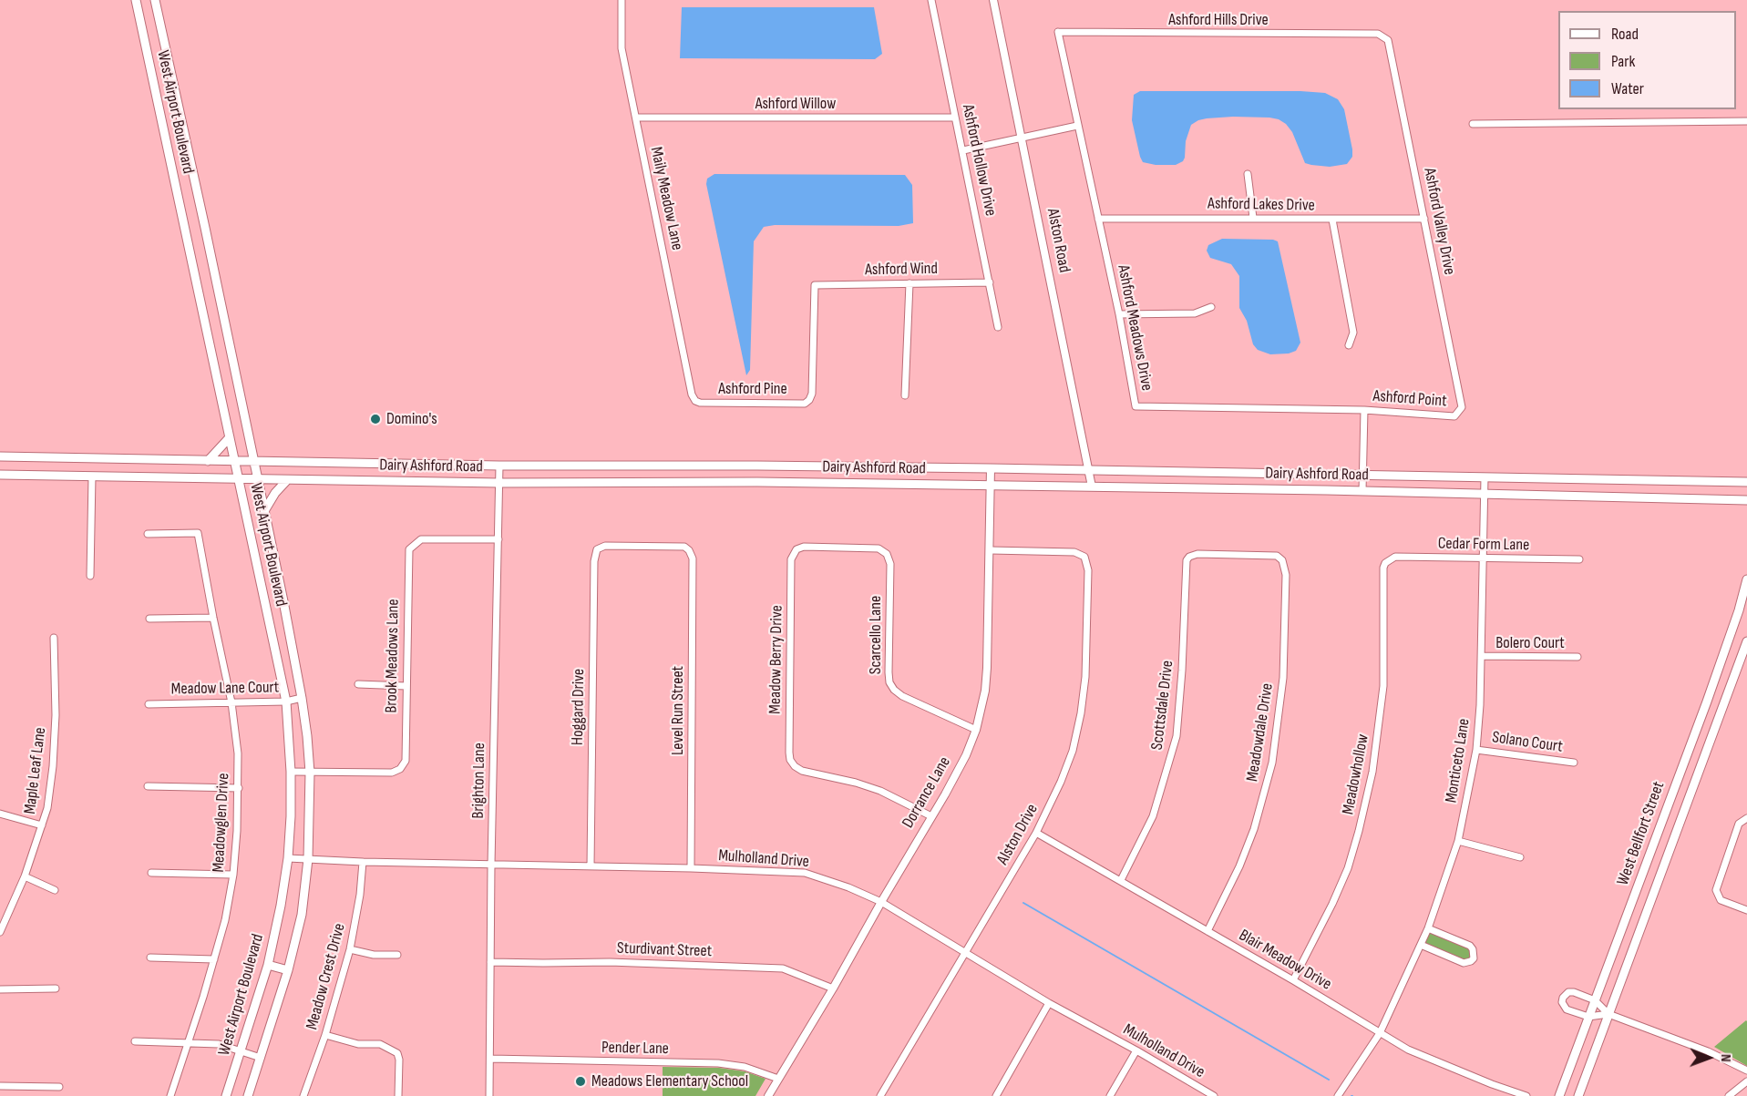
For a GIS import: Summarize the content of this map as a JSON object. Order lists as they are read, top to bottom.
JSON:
{
  "streets": {
    "main road": ["West Airport Boulevard", "Dairy Ashford Road", "West Bellfort Street"],
    "street": [
      "Ashford Hills Drive",
      "Ashford Willow",
      "Ashford Hollow Drive",
      "Maily Meadow Lane",
      "Ashford Lakes Drive",
      "Ashford Valley Drive",
      "Alston Road",
      "Ashford Wind",
      "Ashford Meadows Drive",
      "Ashford Pine",
      "Ashford Point",
      "Cedar Form Lane",
      "Scarcello Lane",
      "Bolero Court",
      "Brook Meadows Lane",
      "Meadow Berry Drive",
      "Meadow Lane Court",
      "Scottsdale Drive",
      "Hoggard Drive",
      "Level Run Street",
      "Meadowdale Drive",
      "Solano Court",
      "Monticeto Lane",
      "Maple Leaf Lane",
      "Meadowhollow",
      "Brighton Lane",
      "Dorrance Lane",
      "Meadowglen Drive",
      "Alston Drive",
      "Mulholland Drive",
      "Sturdivant Street",
      "Blair Meadow Drive",
      "Meadow Crest Drive",
      "Pender Lane"
    ]
  },
  "crossings": [
    ["Ashford Hills Drive", "Ashford Valley Drive"],
    ["Ashford Hills Drive", "Ashford Meadows Drive"],
    ["Ashford Willow", "Ashford Hollow Drive"],
    ["Ashford Willow", "Maily Meadow Lane"],
    ["West Airport Boulevard", "Dairy Ashford Road"],
    ["West Airport Boulevard", "Brook Meadows Lane"],
    ["West Airport Boulevard", "Meadow Lane Court"],
    ["West Airport Boulevard", "Mulholland Drive"],
    ["Ashford Hollow Drive", "Ashford Wind"],
    ["Maily Meadow Lane", "Ashford Pine"],
    ["Ashford Lakes Drive", "Ashford Valley Drive"],
    ["Ashford Lakes Drive", "Ashford Meadows Drive"],
    ["Ashford Valley Drive", "Ashford Point"],
    ["Alston Road", "Dairy Ashford Road"],
    ["Ashford Wind", "Ashford Pine"],
    ["Ashford Meadows Drive", "Ashford Point"],
    ["Dairy Ashford Road", "Monticeto Lane"],
    ["Dairy Ashford Road", "Brighton Lane"],
    ["Dairy Ashford Road", "Dorrance Lane"],
    ["Cedar Form Lane", "Monticeto Lane"],
    ["Cedar Form Lane", "Meadowhollow"],
    ["Scarcello Lane", "Meadow Berry Drive"],
    ["Scarcello Lane", "Dorrance Lane"],
    ["Bolero Court", "Monticeto Lane"],
    ["Brook Meadows Lane", "Brighton Lane"],
    ["Meadow Berry Drive", "Dorrance Lane"],
    ["Meadow Lane Court", "Meadowglen Drive"],
    ["Scottsdale Drive", "Meadowdale Drive"],
    ["Scottsdale Drive", "Blair Meadow Drive"],
    ["Hoggard Drive", "Level Run Street"],
    ["Hoggard Drive", "Mulholland Drive"],
    ["Level Run Street", "Mulholland Drive"],
    ["Meadowdale Drive", "Blair Meadow Drive"],
    ["Solano Court", "Monticeto Lane"],
    ["Monticeto Lane", "Blair Meadow Drive"],
    ["Meadowhollow", "Blair Meadow Drive"],
    ["Brighton Lane", "Mulholland Drive"],
    ["Brighton Lane", "Sturdivant Street"],
    ["Brighton Lane", "Pender Lane"],
    ["Dorrance Lane", "Alston Drive"],
    ["Dorrance Lane", "Mulholland Drive"],
    ["Dorrance Lane", "Sturdivant Street"],
    ["Dorrance Lane", "Pender Lane"],
    ["Alston Drive", "Mulholland Drive"],
    ["Alston Drive", "Blair Meadow Drive"],
    ["Mulholland Drive", "Meadow Crest Drive"]
  ],
  "places": ["Domino's", "Meadows Elementary School"],
  "legend": ["Road", "Park", "Water"],
  "north": "right"
}
